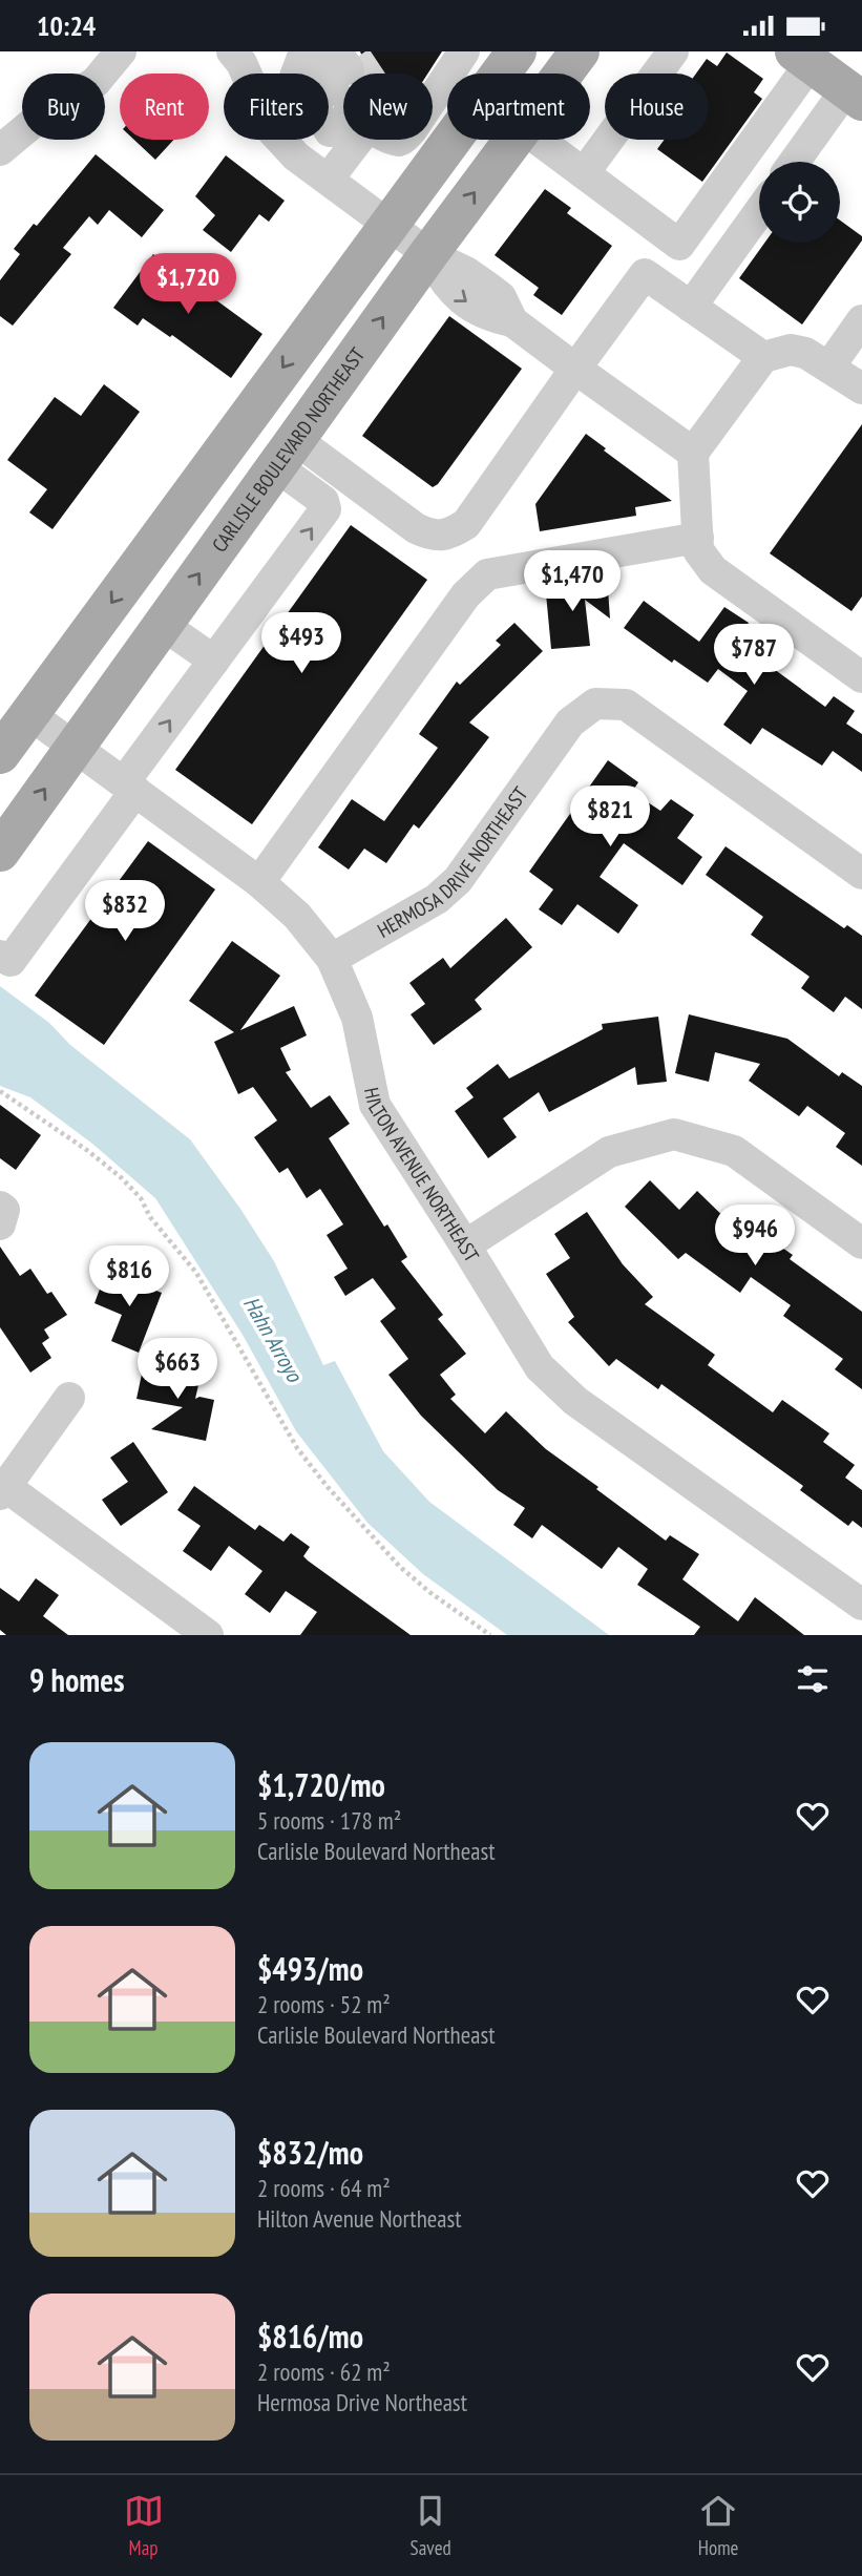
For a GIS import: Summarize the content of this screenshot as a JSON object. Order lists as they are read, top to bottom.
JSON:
{
  "streets": {
    "main road": ["CARLISLE BOULEVARD NORTHEAST"],
    "street": ["HERMOSA DRIVE NORTHEAST", "HILTON AVENUE NORTHEAST"]
  },
  "crossings": [
    ["CARLISLE BOULEVARD NORTHEAST", "HILTON AVENUE NORTHEAST"],
    ["HERMOSA DRIVE NORTHEAST", "HILTON AVENUE NORTHEAST"]
  ],
  "water": ["Hahn Arroyo"],
  "page": {
    "status": "10:24",
    "chip": [
      "Buy",
      "Rent",
      "Filters",
      "New",
      "Apartment",
      "House"
    ],
    "price": [
      "$1,720",
      "$1,470",
      "$493",
      "$787",
      "$821",
      "$832",
      "$946",
      "$816",
      "$663"
    ],
    "heading": "9 homes",
    "list": [
      {
        "name": "$1,720/mo",
        "note": "5 rooms · 178 m² · Carlisle Boulevard Northeast"
      },
      {
        "name": "$493/mo",
        "note": "2 rooms · 52 m² · Carlisle Boulevard Northeast"
      },
      {
        "name": "$832/mo",
        "note": "2 rooms · 64 m² · Hilton Avenue Northeast"
      },
      {
        "name": "$816/mo",
        "note": "2 rooms · 62 m² · Hermosa Drive Northeast"
      }
    ],
    "tabs": ["Map", "Saved", "Home"]
  }
}
